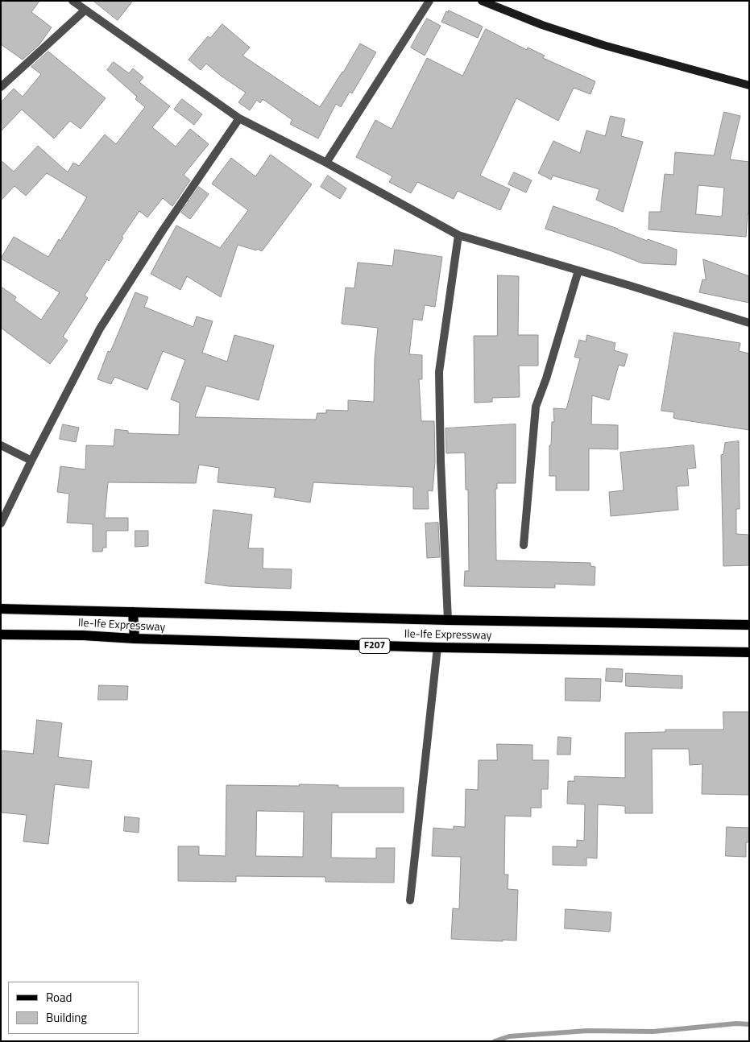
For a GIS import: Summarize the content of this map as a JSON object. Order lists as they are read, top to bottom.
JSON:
{
  "streets": {
    "main road": ["Ile-Ife Expressway", "F207"]
  },
  "legend": ["Road", "Building"]
}
